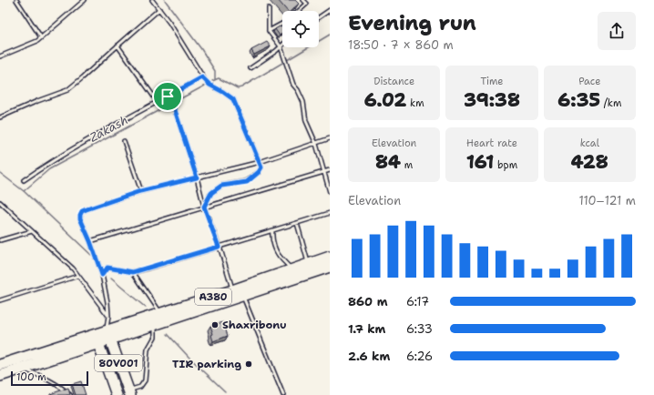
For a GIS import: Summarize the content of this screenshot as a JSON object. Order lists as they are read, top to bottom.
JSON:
{
  "streets": {
    "highway": ["A380", "80V001"]
  },
  "crossings": [
    ["A380", "80V001"]
  ],
  "water": ["Zakash"],
  "places": ["Shaxribonu", "TIR parking"],
  "scale_bar": "100 m",
  "page": {
    "heading": ["Evening run", "18:50 · 7 × 860 m"],
    "stats": [
      ["Distance", "6.02 km"],
      ["Time", "39:38"],
      ["Pace", "6:35 /km"],
      ["Elevation", "84 m"],
      ["Heart rate", "161 bpm"],
      ["kcal", "428"]
    ],
    "chart": ["Elevation", "110–121 m"],
    "list": [
      {
        "name": "860 m",
        "note": "6:17"
      },
      {
        "name": "1.7 km",
        "note": "6:33"
      },
      {
        "name": "2.6 km",
        "note": "6:26"
      }
    ],
    "scale": "100 m"
  }
}
